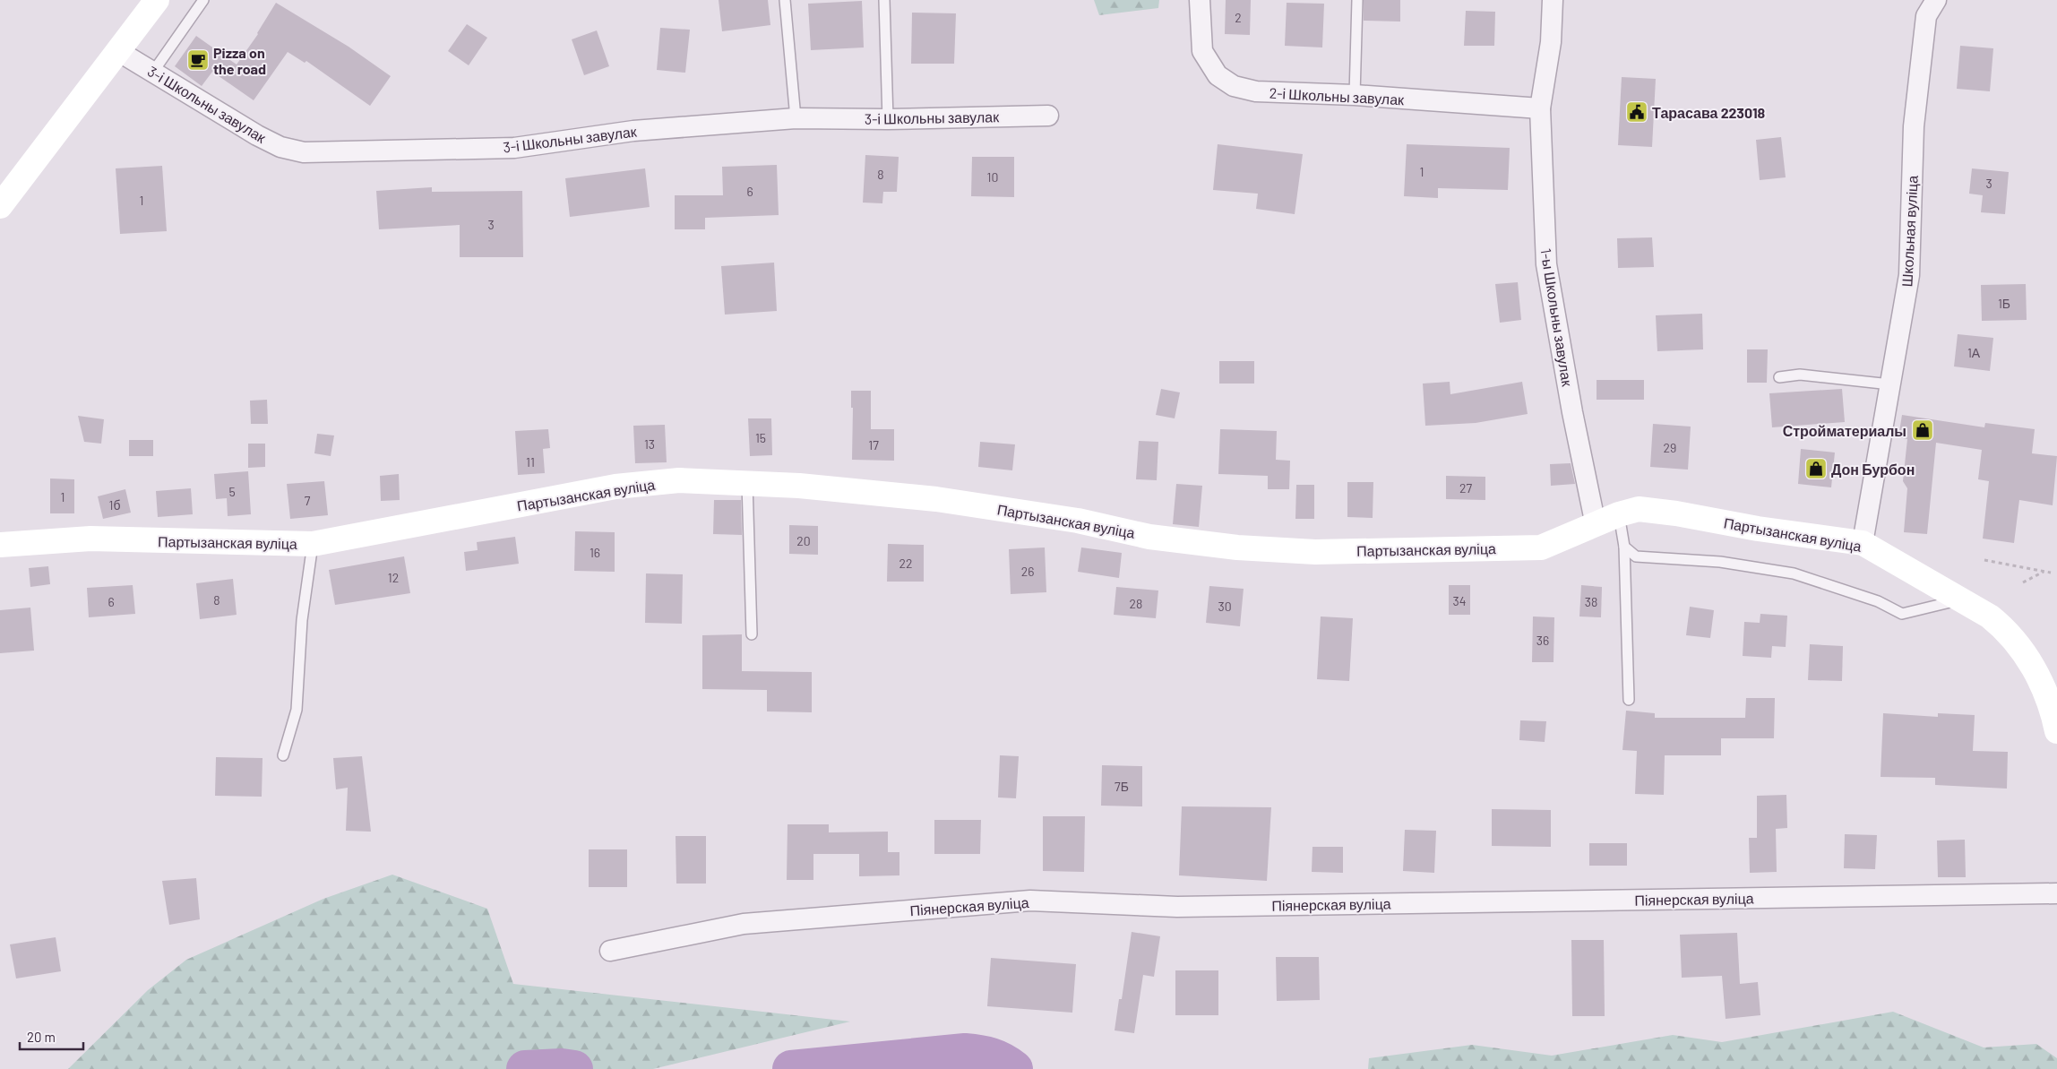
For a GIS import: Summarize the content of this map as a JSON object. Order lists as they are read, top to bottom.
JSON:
{
  "streets": {
    "street": [
      "2-і Школьны завулак",
      "3-і Школьны завулак",
      "Школьная вуліца",
      "1-ы Школьны завулак",
      "Партызанская вуліца",
      "Піянерская вуліца"
    ]
  },
  "crossings": [
    ["2-і Школьны завулак", "1-ы Школьны завулак"],
    ["Школьная вуліца", "Партызанская вуліца"],
    ["1-ы Школьны завулак", "Партызанская вуліца"]
  ],
  "places": {
    "cafe": ["Pizza on the road"],
    "public building": ["Тарасава 223018"],
    "shop": ["Стройматериалы", "Дон Бурбон"]
  },
  "house_numbers": [
    "2",
    "1",
    "8",
    "10",
    "3",
    "6",
    "1",
    "3",
    "1Б",
    "1А",
    "15",
    "13",
    "17",
    "29",
    "11",
    "27",
    "5",
    "1",
    "7",
    "1б",
    "20",
    "16",
    "22",
    "26",
    "12",
    "8",
    "34",
    "6",
    "38",
    "28",
    "30",
    "36",
    "7Б"
  ],
  "scale_bar": "20 m"
}
